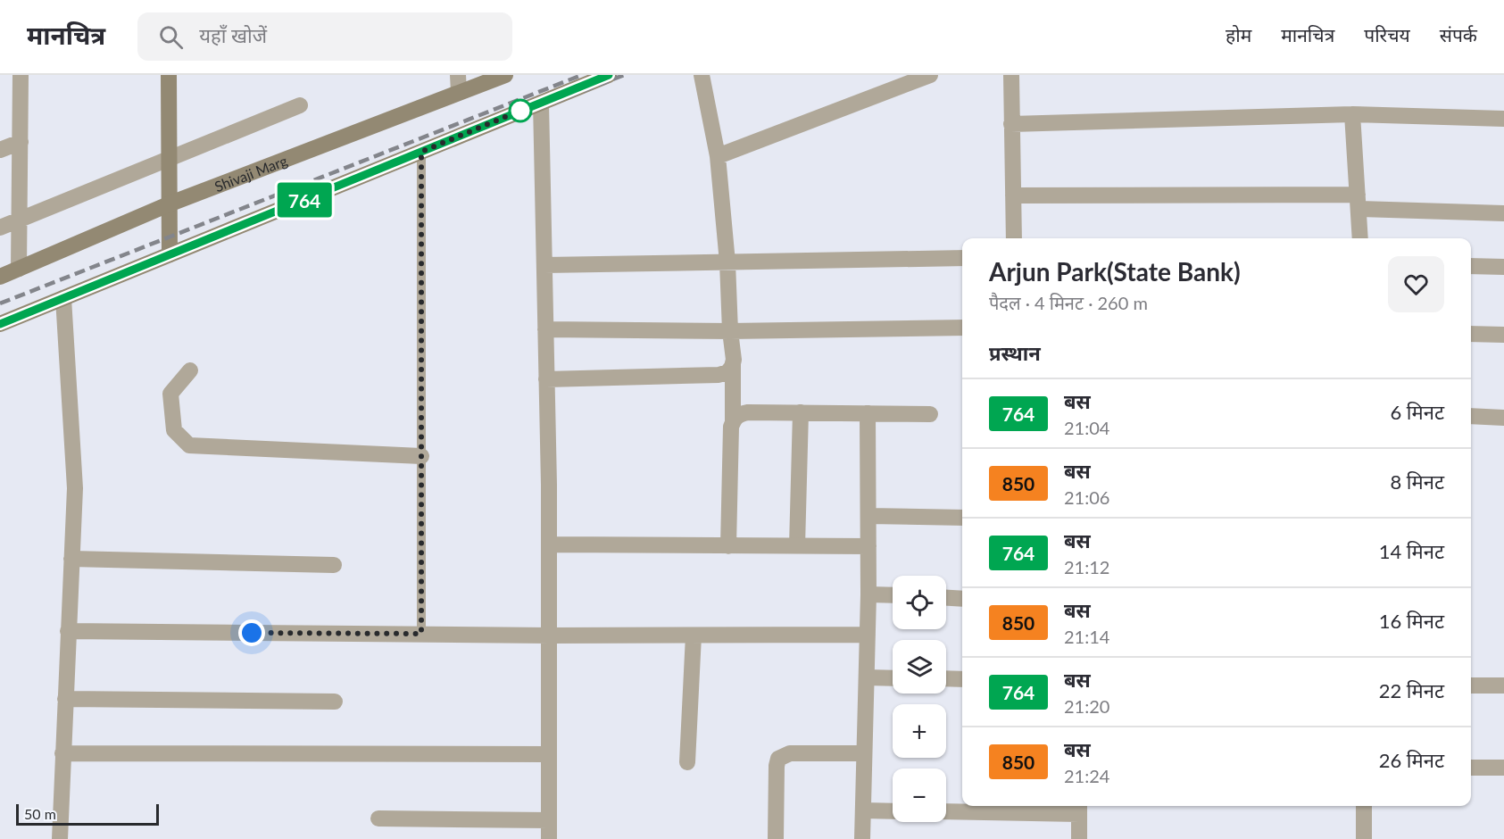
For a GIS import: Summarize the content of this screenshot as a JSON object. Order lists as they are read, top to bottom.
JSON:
{
  "streets": {
    "main road": ["Shivaji Marg"]
  },
  "lines": ["bus line 764"],
  "scale_bar": "50 m",
  "page": {
    "header": "मानचित्र",
    "search": "यहाँ खोजें",
    "nav": [
      "होम",
      "मानचित्र",
      "परिचय",
      "संपर्क"
    ],
    "on_map": "764",
    "heading": [
      ["Arjun Park(State Bank)", "पैदल · 4 मिनट · 260 m"],
      "प्रस्थान"
    ],
    "list": [
      {
        "mark": "764",
        "name": "बस",
        "note": "21:04",
        "value": "6 मिनट"
      },
      {
        "mark": "850",
        "name": "बस",
        "note": "21:06",
        "value": "8 मिनट"
      },
      {
        "mark": "764",
        "name": "बस",
        "note": "21:12",
        "value": "14 मिनट"
      },
      {
        "mark": "850",
        "name": "बस",
        "note": "21:14",
        "value": "16 मिनट"
      },
      {
        "mark": "764",
        "name": "बस",
        "note": "21:20",
        "value": "22 मिनट"
      },
      {
        "mark": "850",
        "name": "बस",
        "note": "21:24",
        "value": "26 मिनट"
      }
    ],
    "map_buttons": ["+", "−"],
    "scale": "50 m"
  }
}
